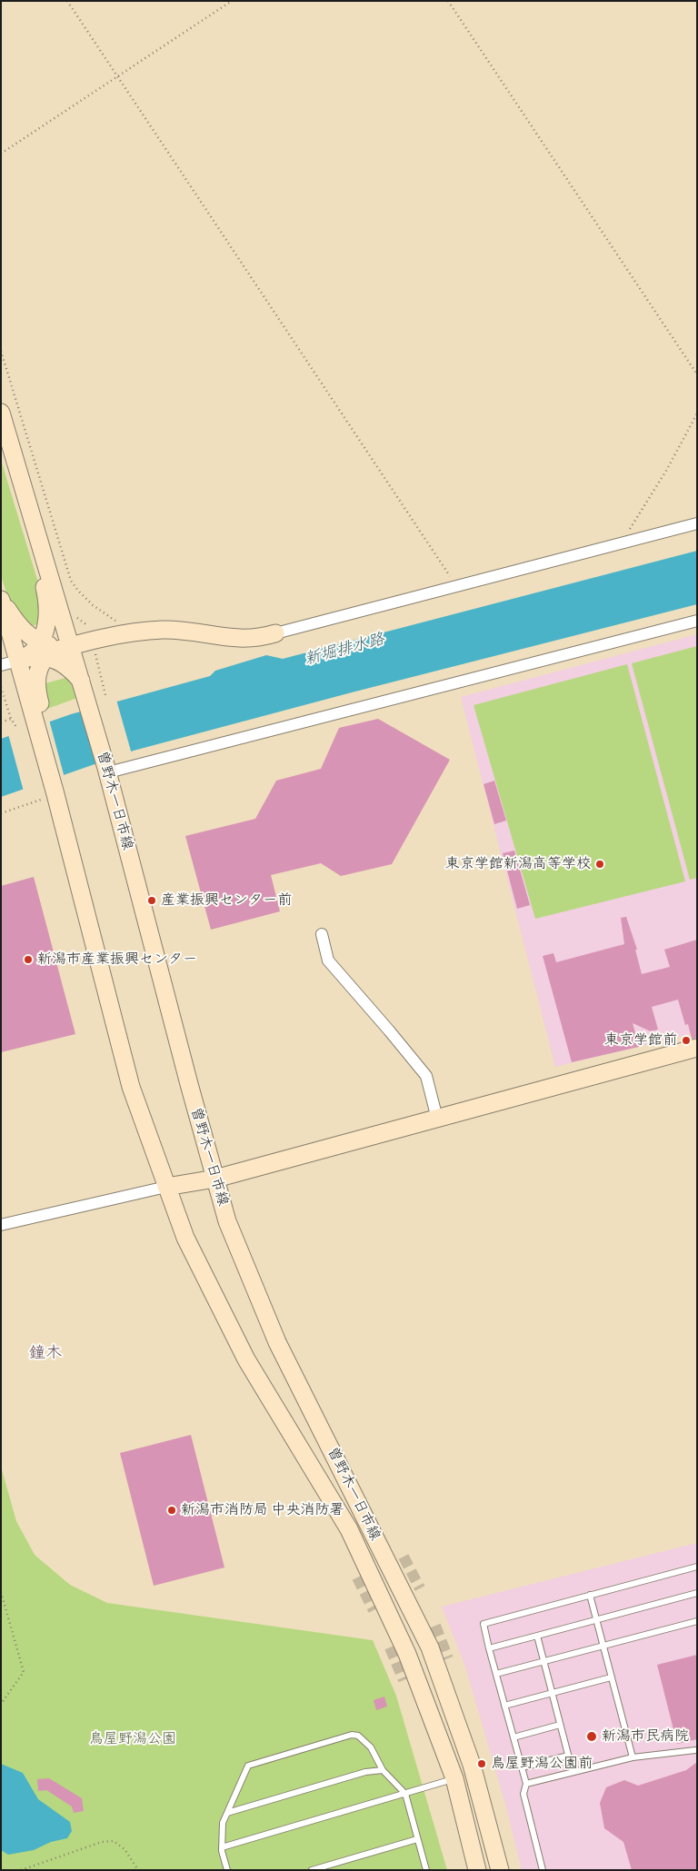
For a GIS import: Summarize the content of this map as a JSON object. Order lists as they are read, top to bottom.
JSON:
{
  "streets": {
    "main road": ["曽野木一日市線"]
  },
  "districts": ["鐘木"],
  "water": ["新堀排水路"],
  "parks": ["鳥屋野潟公園"],
  "places": [
    "東京学館新潟高等学校",
    "産業振興センター前",
    "新潟市産業振興センター",
    "東京学館前",
    "新潟市消防局 中央消防署",
    "新潟市民病院",
    "鳥屋野潟公園前"
  ]
}
